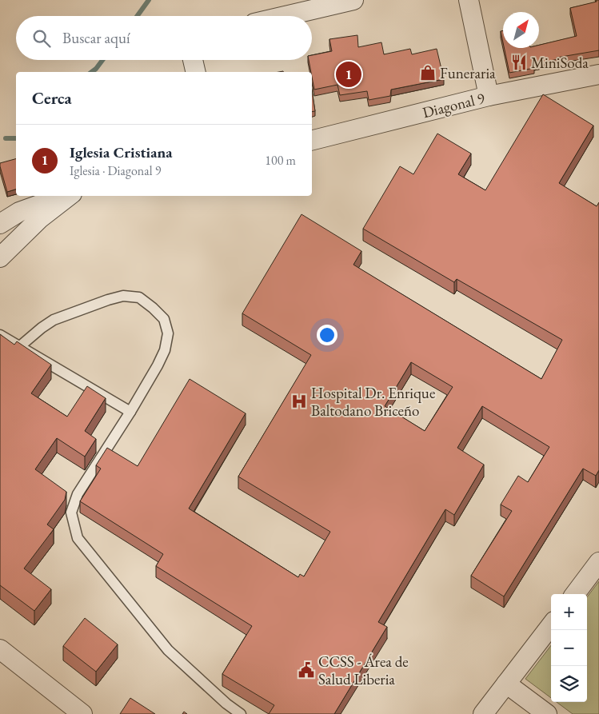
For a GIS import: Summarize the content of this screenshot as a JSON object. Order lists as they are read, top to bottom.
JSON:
{
  "streets": {
    "street": ["Diagonal 9"]
  },
  "places": {
    "restaurant": ["MiniSoda"],
    "shop": ["Funeraria"],
    "hospital": ["Hospital Dr. Enrique Baltodano Briceño"],
    "public building": ["CCSS - Área de Salud Liberia"]
  },
  "north": "top right",
  "page": {
    "search": "Buscar aquí",
    "pins": "1",
    "heading": "Cerca",
    "list": [
      {
        "mark": "1",
        "name": "Iglesia Cristiana",
        "note": "Iglesia · Diagonal 9",
        "value": "100 m"
      }
    ],
    "map_buttons": ["+", "−"]
  }
}
